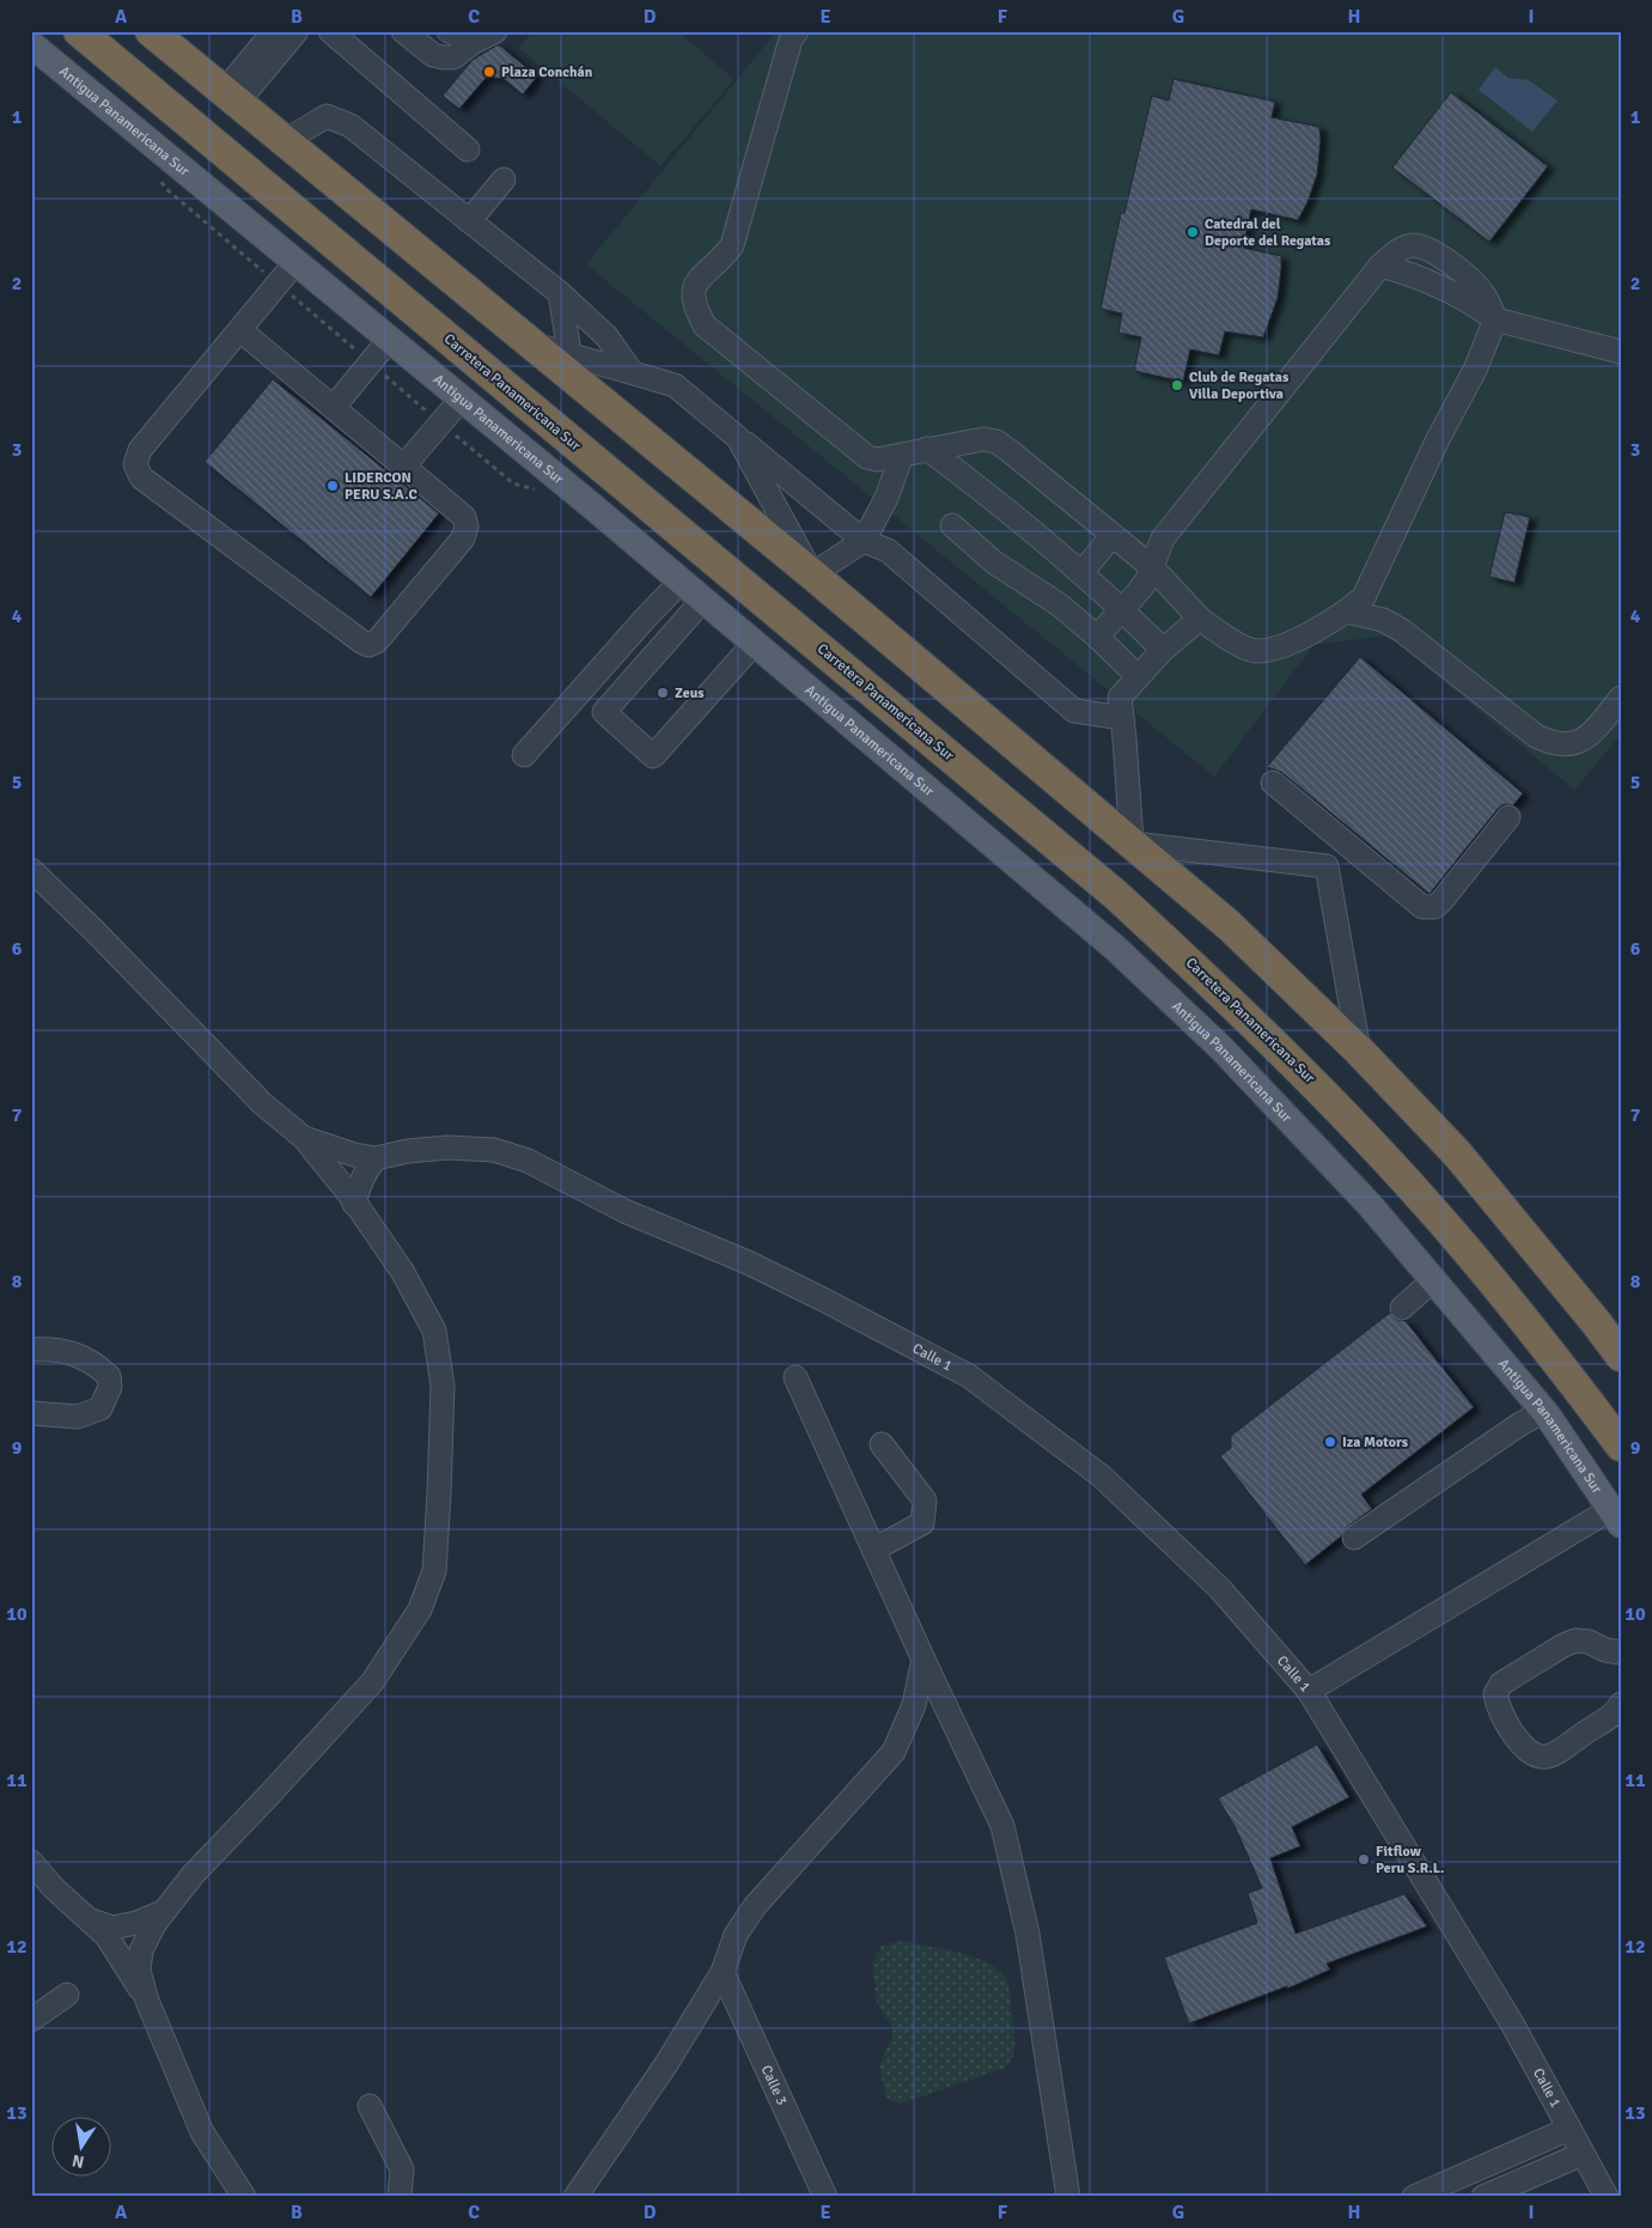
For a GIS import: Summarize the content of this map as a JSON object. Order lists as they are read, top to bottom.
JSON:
{
  "streets": {
    "highway": ["Carretera Panamericana Sur"],
    "main road": ["Antigua Panamericana Sur"],
    "street": ["Calle 1", "Calle 3"]
  },
  "places": [
    "Plaza Conchán",
    "Catedral del Deporte del Regatas",
    "Club de Regatas Villa Deportiva",
    "LIDERCON PERU S.A.C",
    "Zeus",
    "Iza Motors",
    "Fitflow Peru S.R.L."
  ],
  "north": "bottom",
  "grid": {
    "columns": [
      "A",
      "B",
      "C",
      "D",
      "E",
      "F",
      "G",
      "H",
      "I"
    ],
    "rows": [
      "1",
      "2",
      "3",
      "4",
      "5",
      "6",
      "7",
      "8",
      "9",
      "10",
      "11",
      "12",
      "13"
    ]
  }
}
